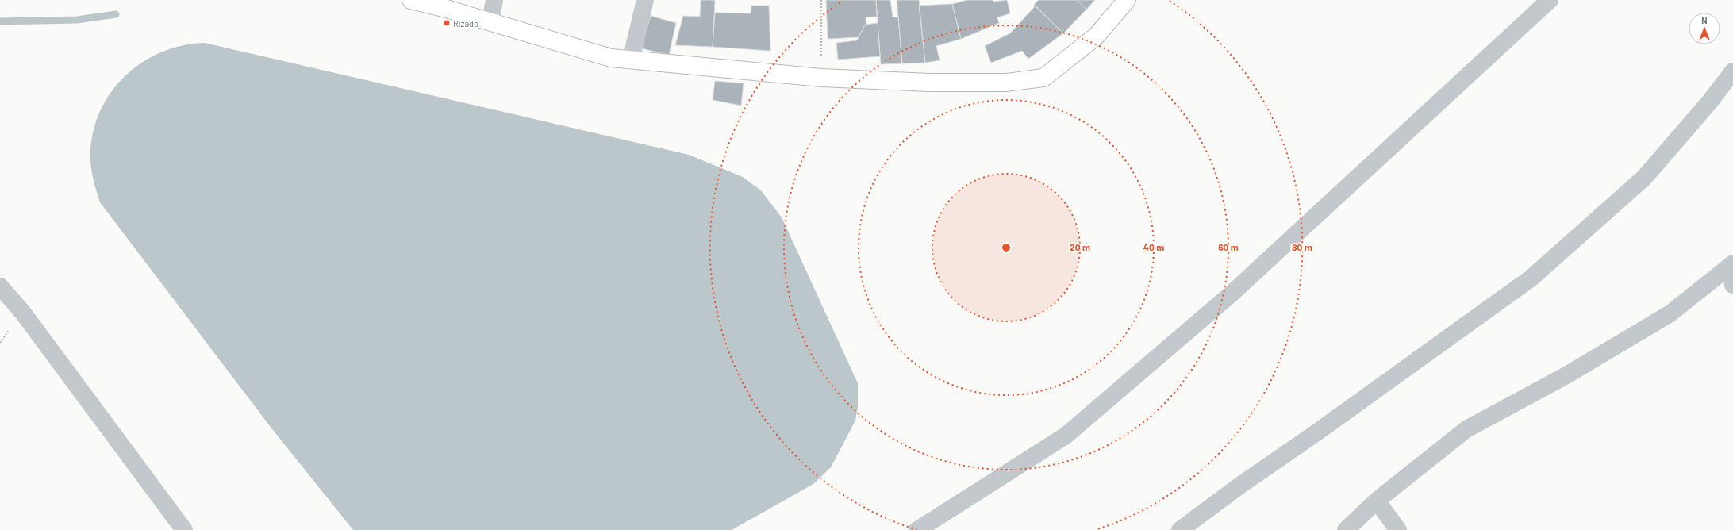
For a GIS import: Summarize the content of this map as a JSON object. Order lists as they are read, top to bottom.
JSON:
{
  "places": {
    "transit": ["Rizado"]
  },
  "north": "top",
  "rings": [
    "20 m",
    "40 m",
    "60 m",
    "80 m"
  ]
}
